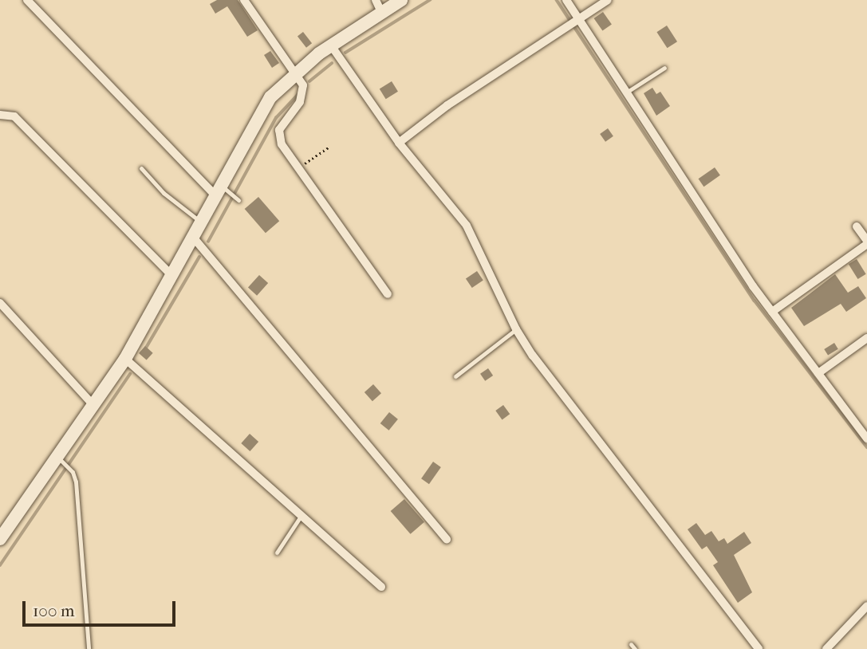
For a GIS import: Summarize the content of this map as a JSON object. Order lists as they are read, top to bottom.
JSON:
{
  "scale_bar": "100 m"
}
